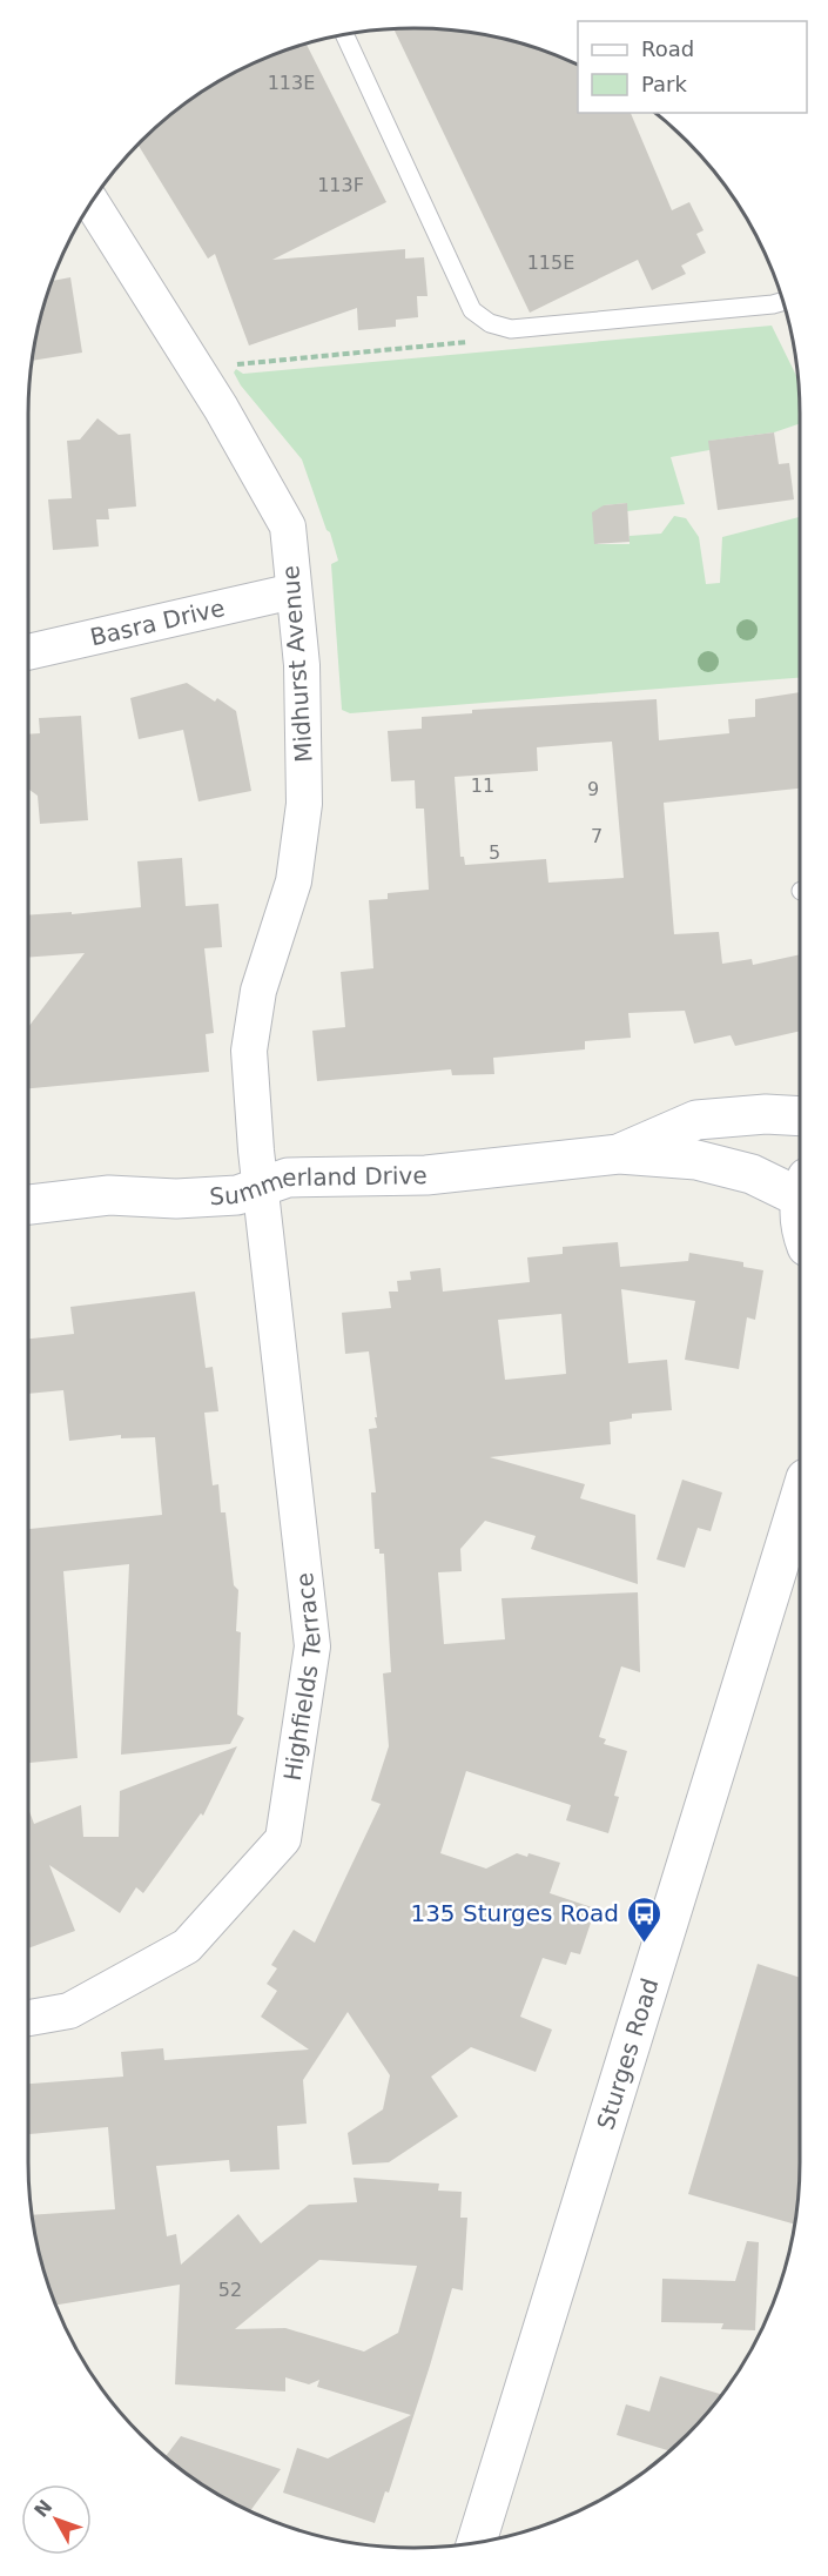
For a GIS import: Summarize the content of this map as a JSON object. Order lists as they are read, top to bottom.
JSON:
{
  "streets": {
    "street": [
      "Basra Drive",
      "Midhurst Avenue",
      "Summerland Drive",
      "Highfields Terrace",
      "Sturges Road"
    ]
  },
  "crossings": [
    ["Basra Drive", "Midhurst Avenue"],
    ["Midhurst Avenue", "Summerland Drive"],
    ["Midhurst Avenue", "Highfields Terrace"],
    ["Summerland Drive", "Highfields Terrace"]
  ],
  "places": {
    "bus stop": ["135 Sturges Road"]
  },
  "house_numbers": [
    "113E",
    "113F",
    "115E",
    "11",
    "9",
    "7",
    "5",
    "52"
  ],
  "legend": ["Road", "Park"],
  "north": "top left"
}
